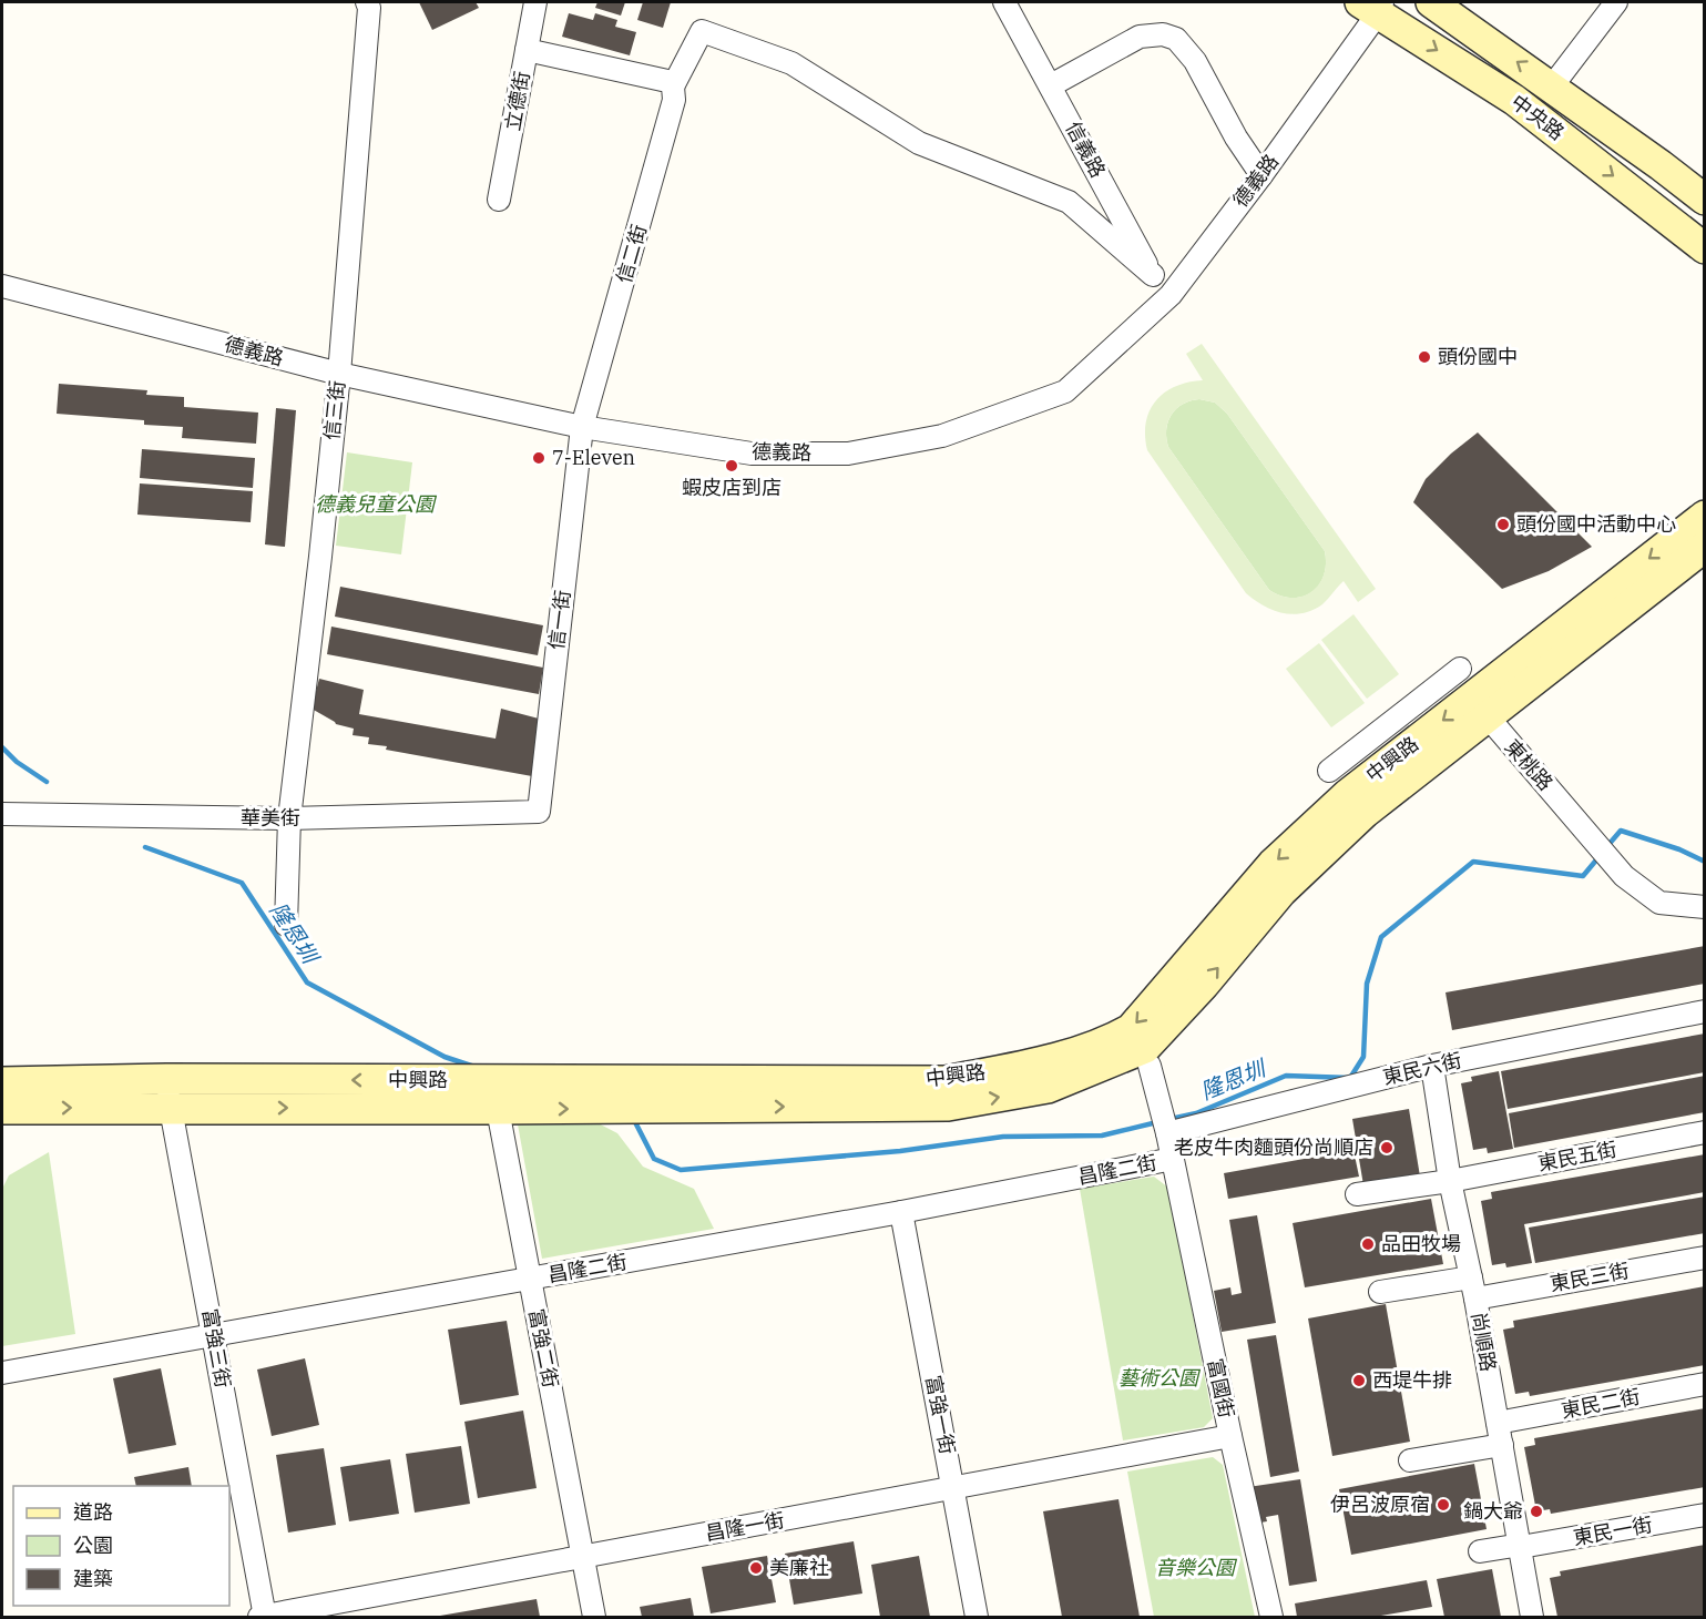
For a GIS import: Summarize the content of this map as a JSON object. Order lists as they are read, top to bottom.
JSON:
{
  "streets": {
    "street": [
      "立德街",
      "中央路",
      "信義路",
      "德義路",
      "信二街",
      "信三街",
      "信一街",
      "中興路",
      "東桃路",
      "華美街",
      "東民六街",
      "東民五街",
      "昌隆二街",
      "東民三街",
      "尚順路",
      "富強三街",
      "富強二街",
      "富國街",
      "東民二街",
      "富強一街",
      "昌隆一街",
      "東民一街"
    ]
  },
  "crossings": [
    ["中央路", "德義路"],
    ["信義路", "德義路"],
    ["信義路", "信二街"],
    ["德義路", "信二街"],
    ["德義路", "信三街"],
    ["德義路", "信一街"],
    ["信二街", "信一街"],
    ["信三街", "華美街"],
    ["信一街", "華美街"],
    ["中興路", "東桃路"],
    ["中興路", "富強三街"],
    ["中興路", "富強二街"],
    ["東民六街", "尚順路"],
    ["東民五街", "尚順路"],
    ["昌隆二街", "富強三街"],
    ["昌隆二街", "富強二街"],
    ["昌隆二街", "富國街"],
    ["昌隆二街", "富強一街"],
    ["東民三街", "尚順路"],
    ["尚順路", "東民二街"],
    ["尚順路", "東民一街"],
    ["富強三街", "昌隆一街"],
    ["富強二街", "昌隆一街"],
    ["富國街", "昌隆一街"],
    ["富強一街", "昌隆一街"]
  ],
  "water": ["隆恩圳"],
  "parks": ["德義兒童公園", "藝術公園", "音樂公園"],
  "places": [
    "頭份國中",
    "7-Eleven",
    "蝦皮店到店",
    "頭份國中活動中心",
    "老皮牛肉麵頭份尚順店",
    "品田牧場",
    "西堤牛排",
    "伊呂波原宿",
    "鍋大爺",
    "美廉社"
  ],
  "legend": ["道路", "公園", "建築"]
}
